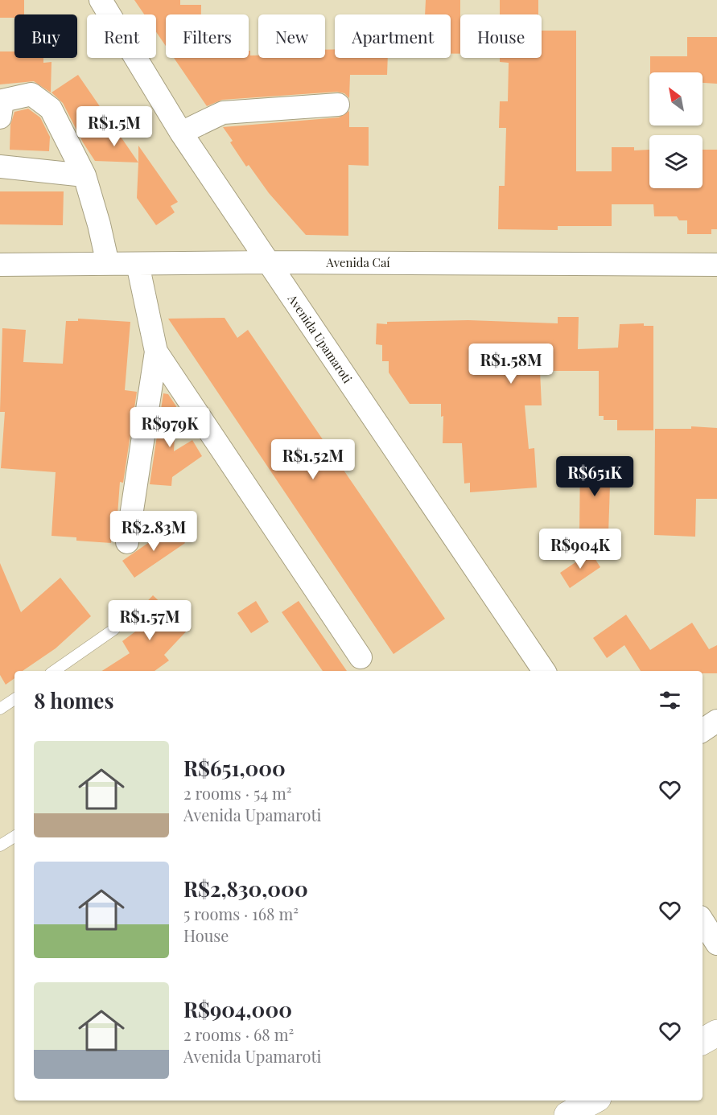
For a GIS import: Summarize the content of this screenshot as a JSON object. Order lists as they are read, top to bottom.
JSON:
{
  "streets": {
    "street": ["Avenida Caí", "Avenida Upamaroti"]
  },
  "crossings": [
    ["Avenida Caí", "Avenida Upamaroti"]
  ],
  "north": "top left",
  "page": {
    "chip": [
      "Buy",
      "Rent",
      "Filters",
      "New",
      "Apartment",
      "House"
    ],
    "price": [
      "R$1.5M",
      "R$1.58M",
      "R$979K",
      "R$1.52M",
      "R$651K",
      "R$2.83M",
      "R$904K",
      "R$1.57M"
    ],
    "heading": "8 homes",
    "list": [
      {
        "name": "R$651,000",
        "note": "2 rooms · 54 m² · Avenida Upamaroti"
      },
      {
        "name": "R$2,830,000",
        "note": "5 rooms · 168 m² · House"
      },
      {
        "name": "R$904,000",
        "note": "2 rooms · 68 m² · Avenida Upamaroti"
      }
    ]
  }
}
